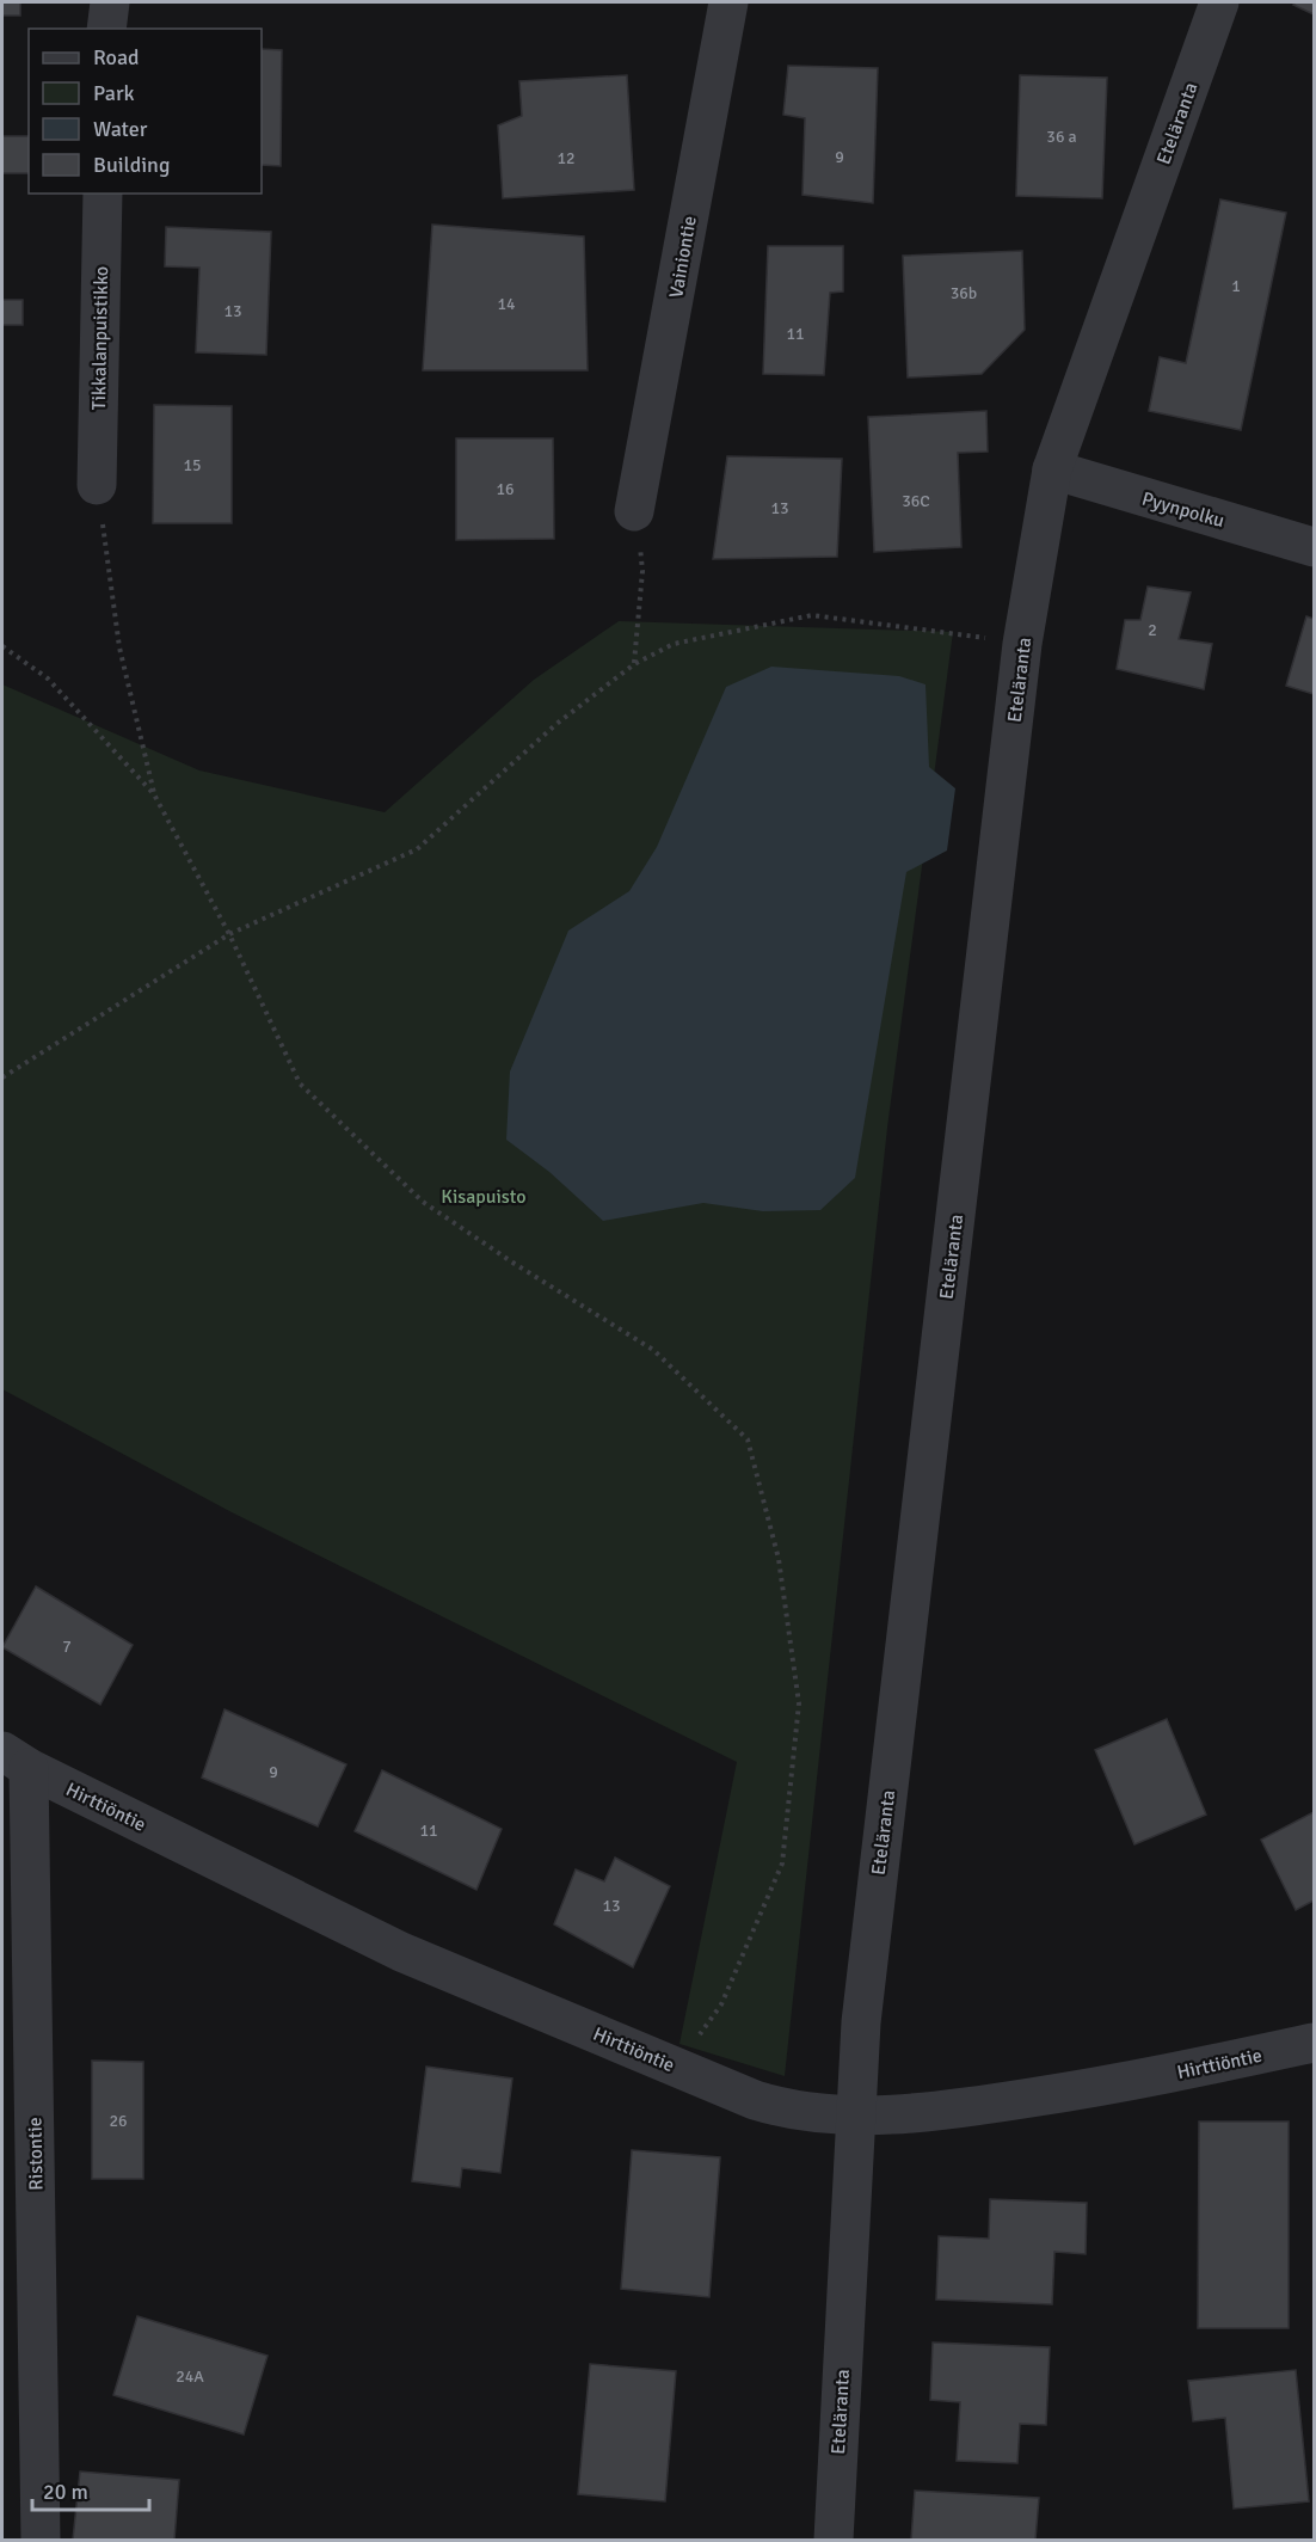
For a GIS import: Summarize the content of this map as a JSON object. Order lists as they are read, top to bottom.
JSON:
{
  "streets": {
    "street": [
      "Eteläranta",
      "Vainiontie",
      "Tikkalanpuistikko",
      "Pyynpolku",
      "Hirttiöntie",
      "Ristontie"
    ]
  },
  "crossings": [
    ["Eteläranta", "Pyynpolku"],
    ["Eteläranta", "Hirttiöntie"],
    ["Hirttiöntie", "Ristontie"]
  ],
  "parks": ["Kisapuisto"],
  "house_numbers": [
    "36 a",
    "9",
    "12",
    "1",
    "36b",
    "14",
    "13",
    "11",
    "15",
    "16",
    "36C",
    "13",
    "2",
    "7",
    "9",
    "11",
    "13",
    "26",
    "24A"
  ],
  "legend": [
    "Road",
    "Park",
    "Water",
    "Building"
  ],
  "scale_bar": "20 m"
}
